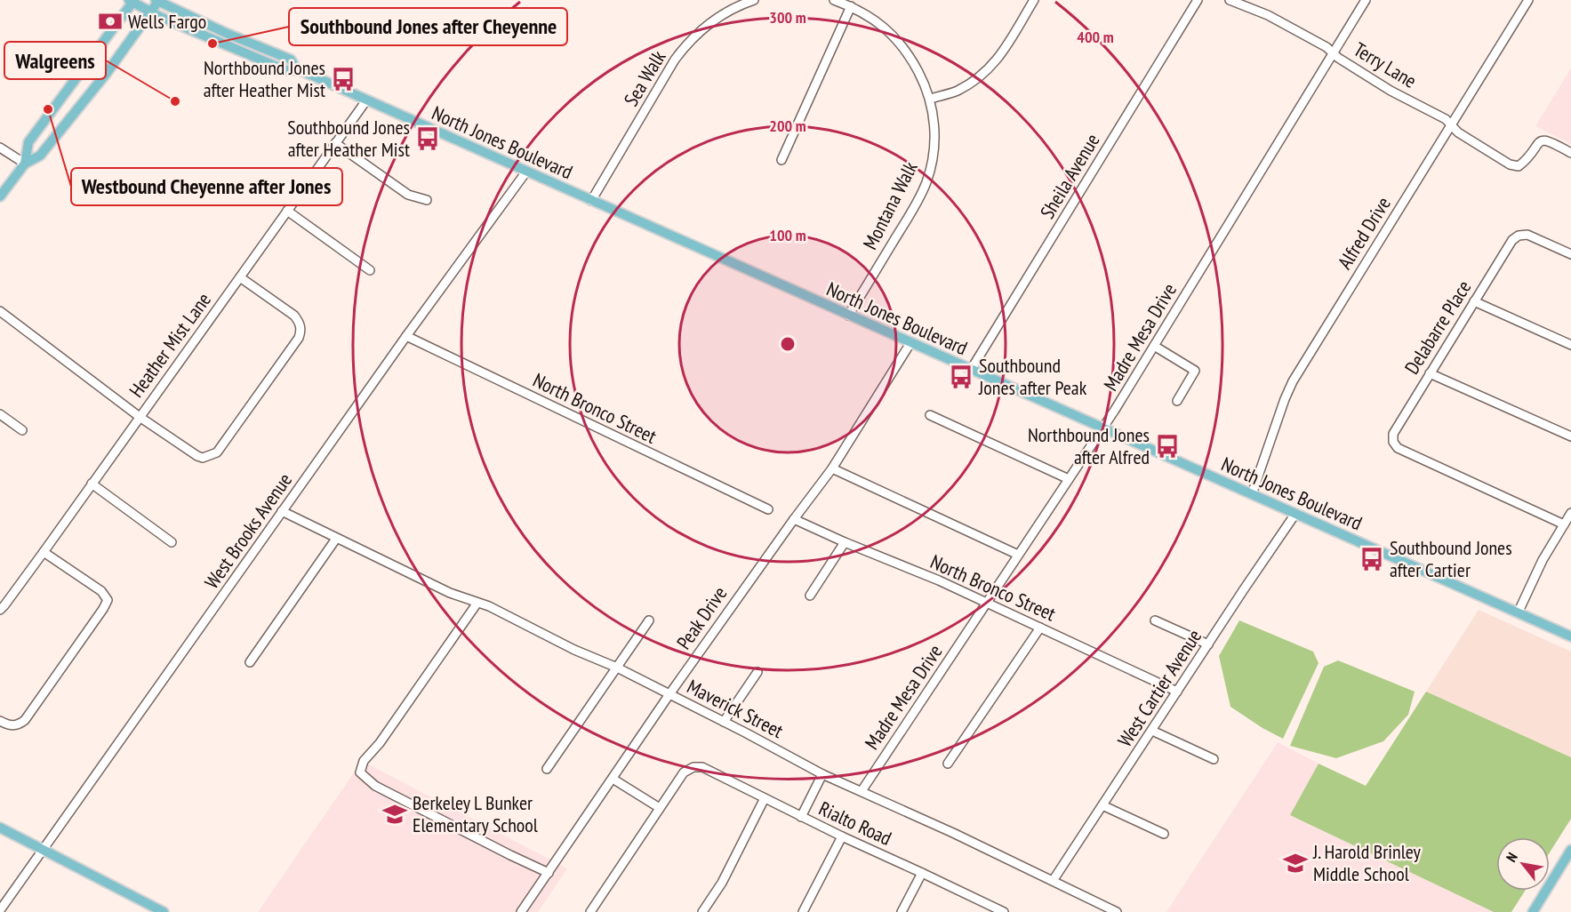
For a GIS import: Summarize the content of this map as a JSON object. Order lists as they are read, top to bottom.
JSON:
{
  "streets": {
    "main road": ["North Jones Boulevard"],
    "street": [
      "Terry Lane",
      "Sea Walk",
      "Sheila Avenue",
      "Montana Walk",
      "Alfred Drive",
      "Delabarre Place",
      "Madre Mesa Drive",
      "Heather Mist Lane",
      "North Bronco Street",
      "West Brooks Avenue",
      "Peak Drive",
      "West Cartier Avenue",
      "Maverick Street",
      "Rialto Road"
    ]
  },
  "crossings": [
    ["Terry Lane", "Alfred Drive"],
    ["Terry Lane", "Madre Mesa Drive"],
    ["Sea Walk", "North Jones Boulevard"],
    ["North Jones Boulevard", "Sheila Avenue"],
    ["North Jones Boulevard", "Montana Walk"],
    ["North Jones Boulevard", "Alfred Drive"],
    ["North Jones Boulevard", "Madre Mesa Drive"],
    ["North Jones Boulevard", "Heather Mist Lane"],
    ["North Jones Boulevard", "West Brooks Avenue"],
    ["North Jones Boulevard", "Peak Drive"],
    ["North Jones Boulevard", "West Cartier Avenue"],
    ["Madre Mesa Drive", "North Bronco Street"],
    ["Madre Mesa Drive", "Maverick Street"],
    ["North Bronco Street", "West Brooks Avenue"],
    ["North Bronco Street", "Peak Drive"],
    ["North Bronco Street", "West Cartier Avenue"],
    ["West Brooks Avenue", "Maverick Street"],
    ["Peak Drive", "Maverick Street"],
    ["West Cartier Avenue", "Maverick Street"]
  ],
  "places": {
    "bank": ["Wells Fargo"],
    "other": ["Southbound Jones after Cheyenne", "Walgreens", "Westbound Cheyenne after Jones"],
    "bus stop": [
      "Northbound Jones after Heather Mist",
      "Southbound Jones after Heather Mist",
      "Southbound Jones after Peak",
      "Northbound Jones after Alfred",
      "Southbound Jones after Cartier"
    ],
    "school or university": ["Berkeley L Bunker Elementary School", "J. Harold Brinley Middle School"]
  },
  "north": "top left",
  "rings": [
    "300 m",
    "400 m",
    "200 m",
    "100 m"
  ]
}
